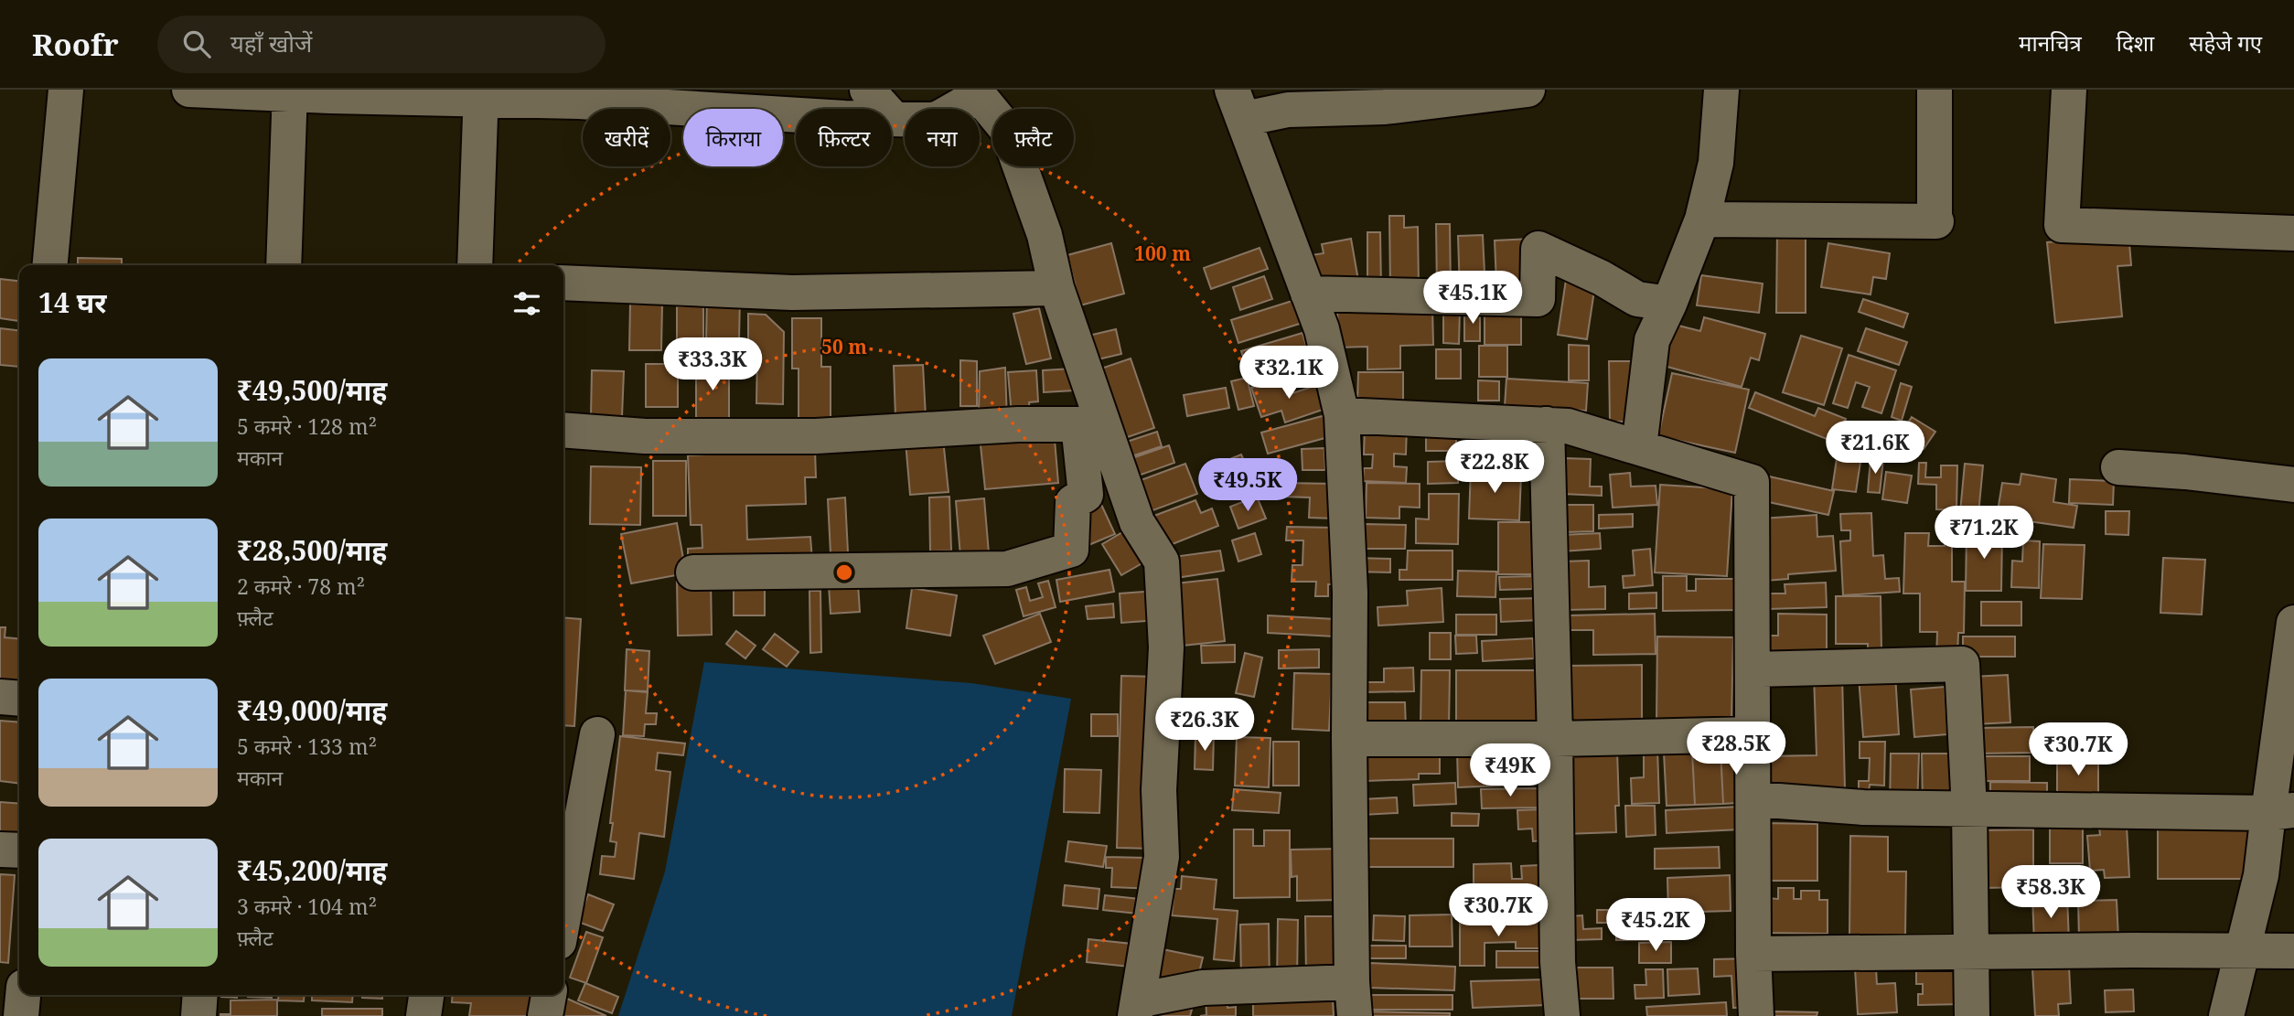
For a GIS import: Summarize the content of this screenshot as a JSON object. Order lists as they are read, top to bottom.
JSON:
{
  "page": {
    "header": "Roofr",
    "search": "यहाँ खोजें",
    "nav": ["मानचित्र", "दिशा", "सहेजे गए"],
    "chip": [
      "खरीदें",
      "किराया",
      "फ़िल्टर",
      "नया",
      "फ़्लैट"
    ],
    "heading": "14 घर",
    "price": [
      "₹45.1K",
      "₹33.3K",
      "₹32.1K",
      "₹21.6K",
      "₹22.8K",
      "₹49.5K",
      "₹71.2K",
      "₹26.3K",
      "₹28.5K",
      "₹30.7K",
      "₹49K",
      "₹58.3K",
      "₹30.7K",
      "₹45.2K"
    ],
    "list": [
      {
        "name": "₹49,500/माह",
        "note": "5 कमरे · 128 m² · मकान"
      },
      {
        "name": "₹28,500/माह",
        "note": "2 कमरे · 78 m² · फ़्लैट"
      },
      {
        "name": "₹49,000/माह",
        "note": "5 कमरे · 133 m² · मकान"
      },
      {
        "name": "₹45,200/माह",
        "note": "3 कमरे · 104 m² · फ़्लैट"
      }
    ]
  },
  "rings": ["100 m", "50 m"]
}
